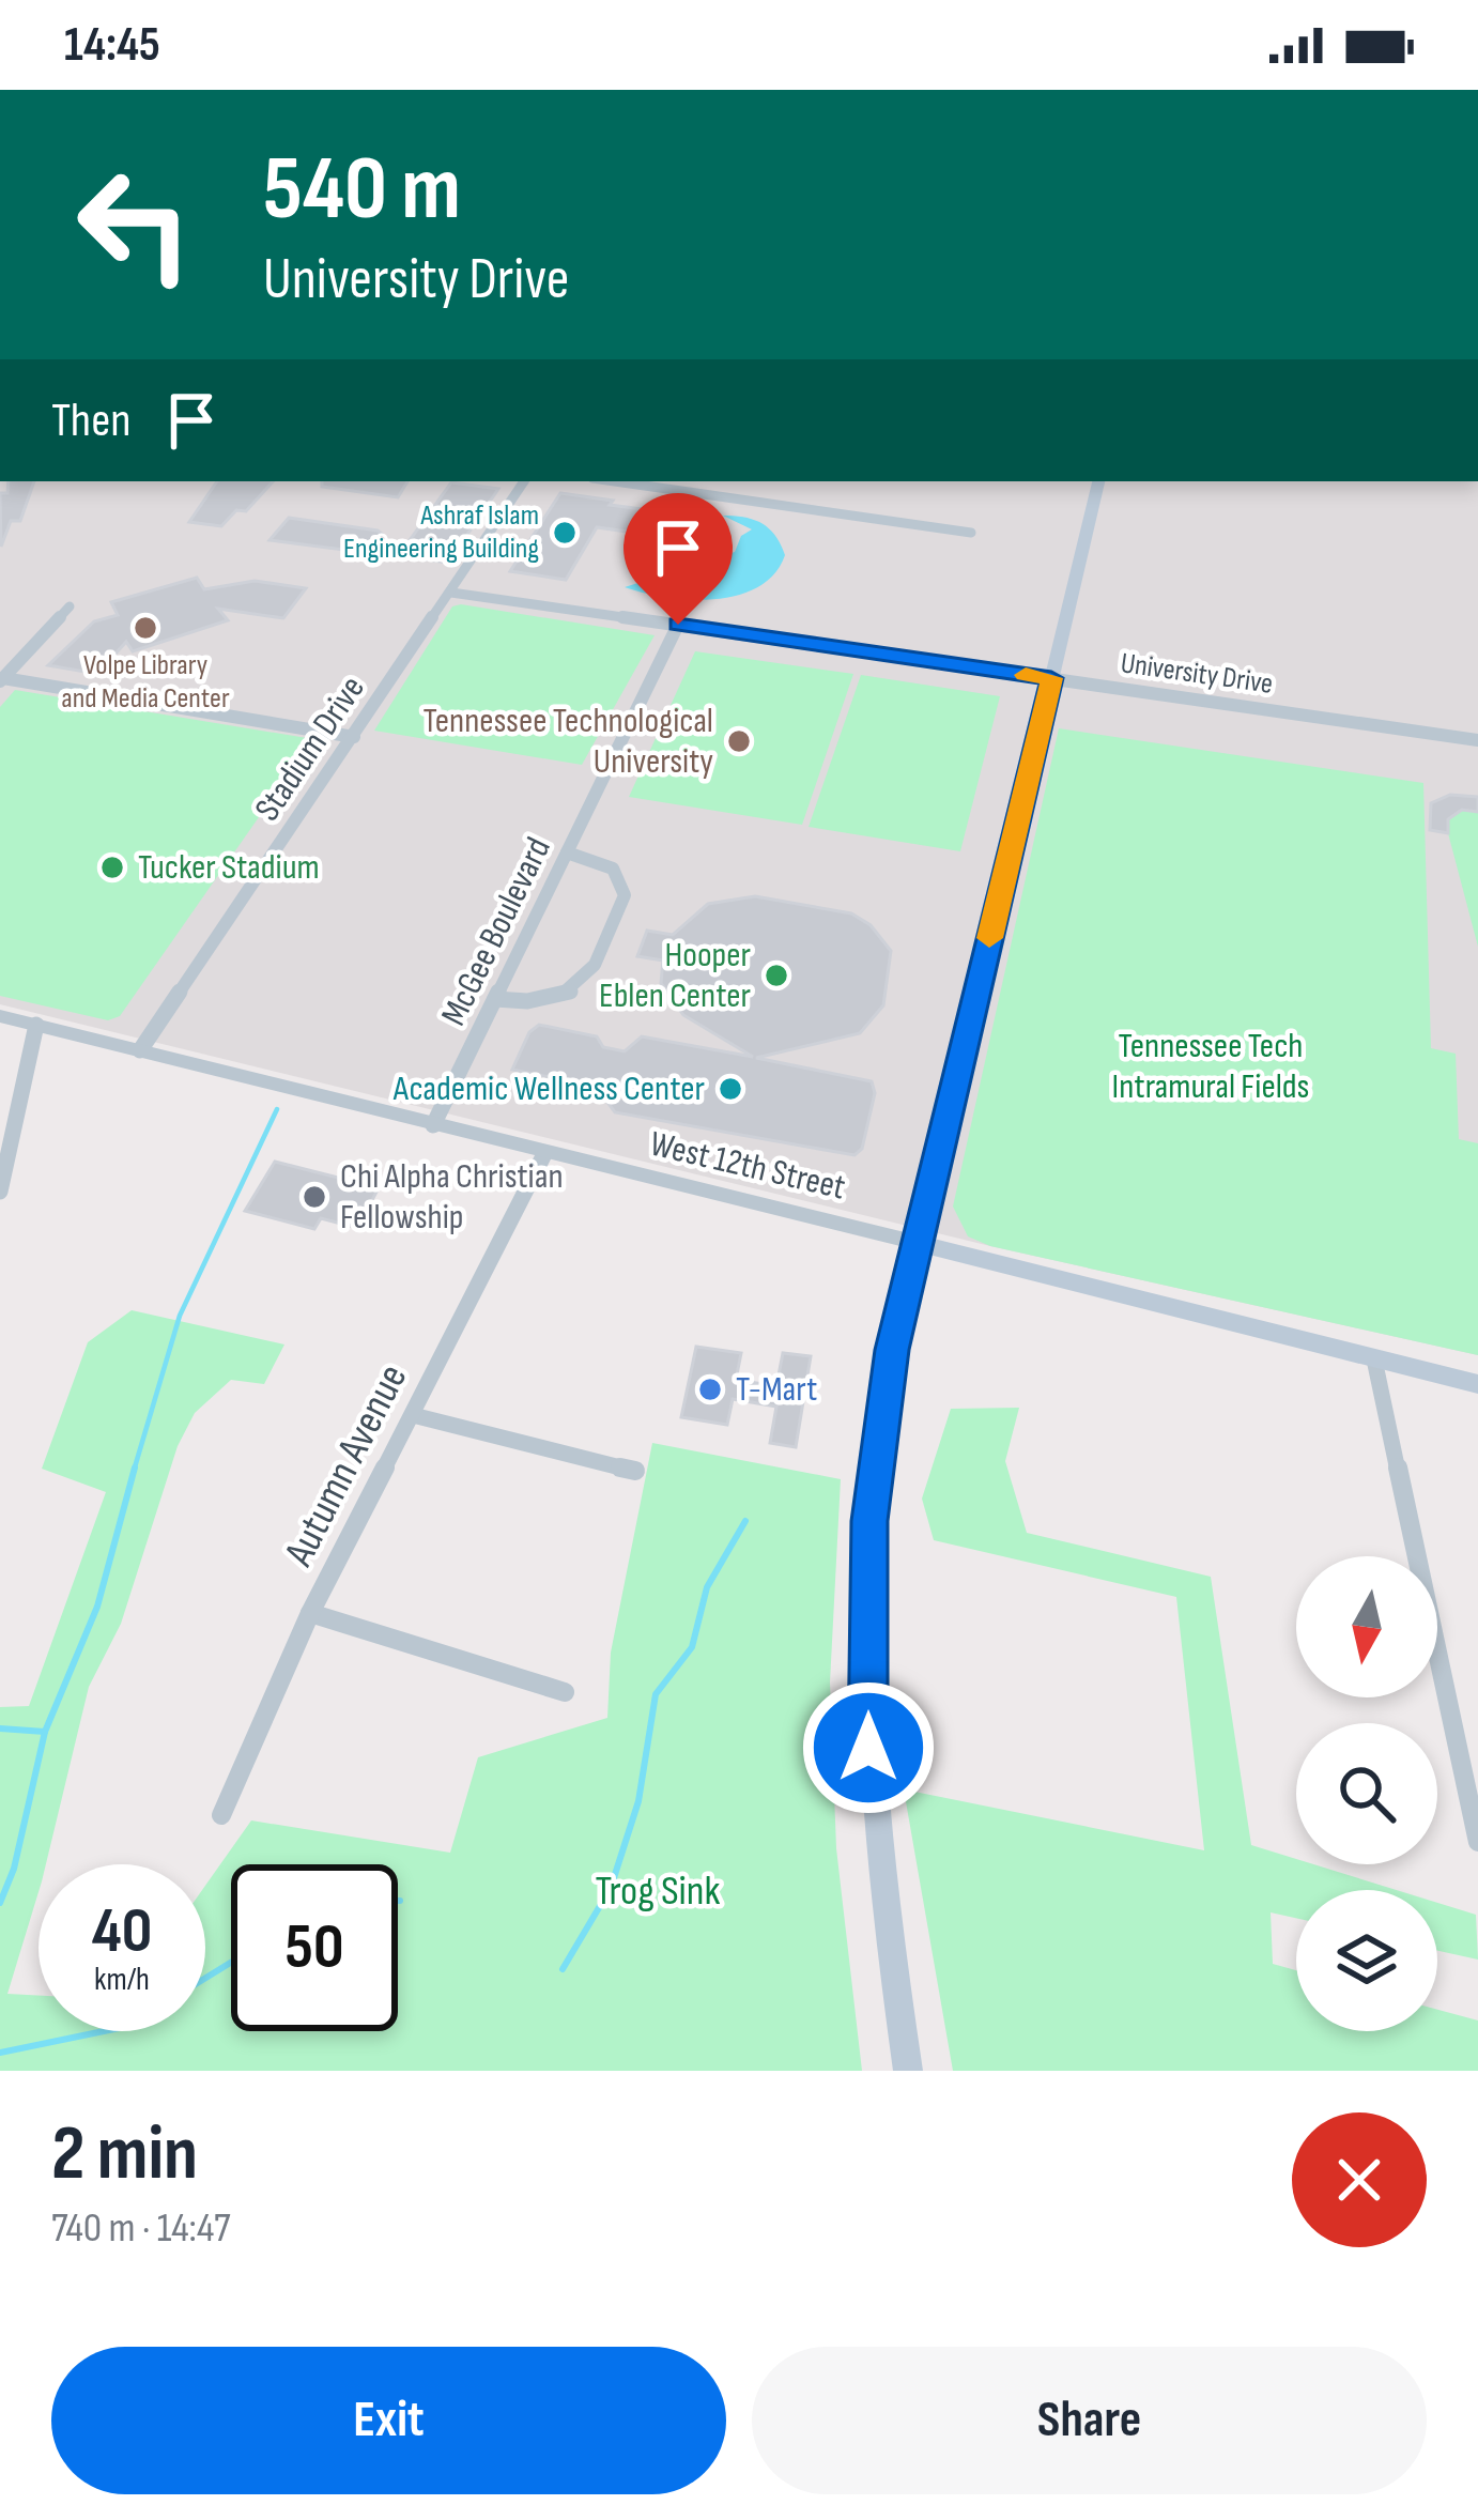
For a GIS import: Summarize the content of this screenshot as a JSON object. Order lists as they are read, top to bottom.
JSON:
{
  "streets": {
    "main road": ["West 12th Street"],
    "street": [
      "University Drive",
      "Stadium Drive",
      "McGee Boulevard",
      "Autumn Avenue"
    ]
  },
  "crossings": [
    ["University Drive", "Stadium Drive"],
    ["University Drive", "McGee Boulevard"],
    ["Stadium Drive", "West 12th Street"],
    ["McGee Boulevard", "West 12th Street"],
    ["West 12th Street", "Autumn Avenue"]
  ],
  "parks": ["Tennessee Tech Intramural Fields", "Trog Sink"],
  "places": [
    "Ashraf Islam Engineering Building",
    "Volpe Library and Media Center",
    "Tennessee Technological University",
    "Tucker Stadium",
    "Hooper Eblen Center",
    "Academic Wellness Center",
    "Chi Alpha Christian Fellowship",
    "T-Mart"
  ],
  "north": "bottom",
  "page": {
    "status": "14:45",
    "turn": ["540 m", "University Drive"],
    "then": "Then",
    "speed": "40 km/h",
    "limit": "50",
    "heading": ["2 min", "740 m · 14:47"],
    "buttons": ["Exit", "Share"]
  }
}
